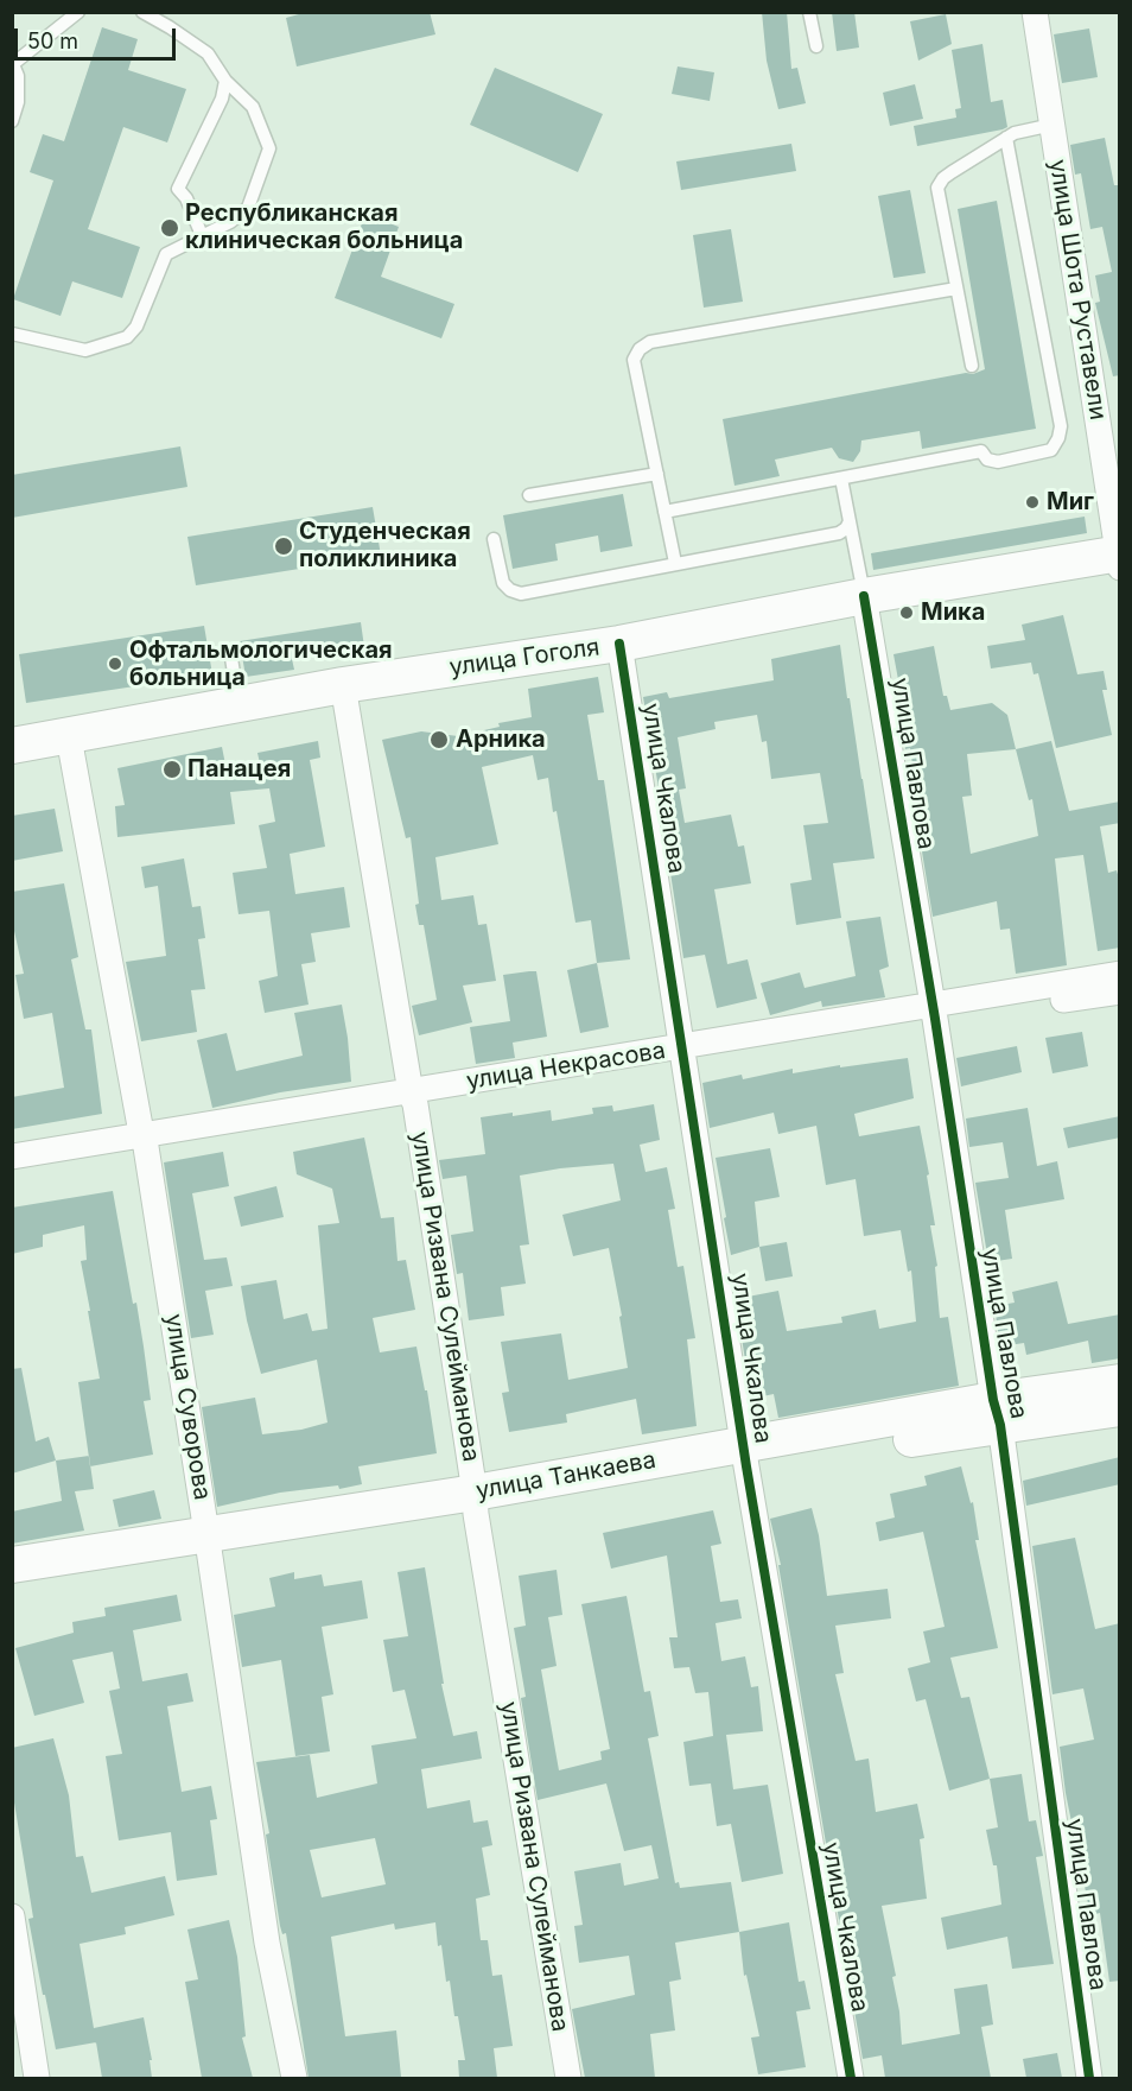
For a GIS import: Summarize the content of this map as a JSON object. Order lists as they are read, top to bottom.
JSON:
{
  "streets": {
    "main road": ["улица Гоголя", "улица Танкаева"],
    "street": [
      "улица Шота Руставели",
      "улица Павлова",
      "улица Чкалова",
      "улица Некрасова",
      "улица Ризвана Сулейманова",
      "улица Суворова"
    ]
  },
  "crossings": [
    ["улица Шота Руставели", "улица Гоголя"],
    ["улица Гоголя", "улица Павлова"],
    ["улица Гоголя", "улица Чкалова"],
    ["улица Гоголя", "улица Ризвана Сулейманова"],
    ["улица Гоголя", "улица Суворова"],
    ["улица Павлова", "улица Некрасова"],
    ["улица Павлова", "улица Танкаева"],
    ["улица Чкалова", "улица Некрасова"],
    ["улица Чкалова", "улица Танкаева"],
    ["улица Некрасова", "улица Ризвана Сулейманова"],
    ["улица Некрасова", "улица Суворова"],
    ["улица Ризвана Сулейманова", "улица Танкаева"],
    ["улица Суворова", "улица Танкаева"]
  ],
  "places": [
    "Республиканская клиническая больница",
    "Миг",
    "Студенческая поликлиника",
    "Мика",
    "Офтальмологическая больница",
    "Арника",
    "Панацея"
  ],
  "scale_bar": "50 m"
}
